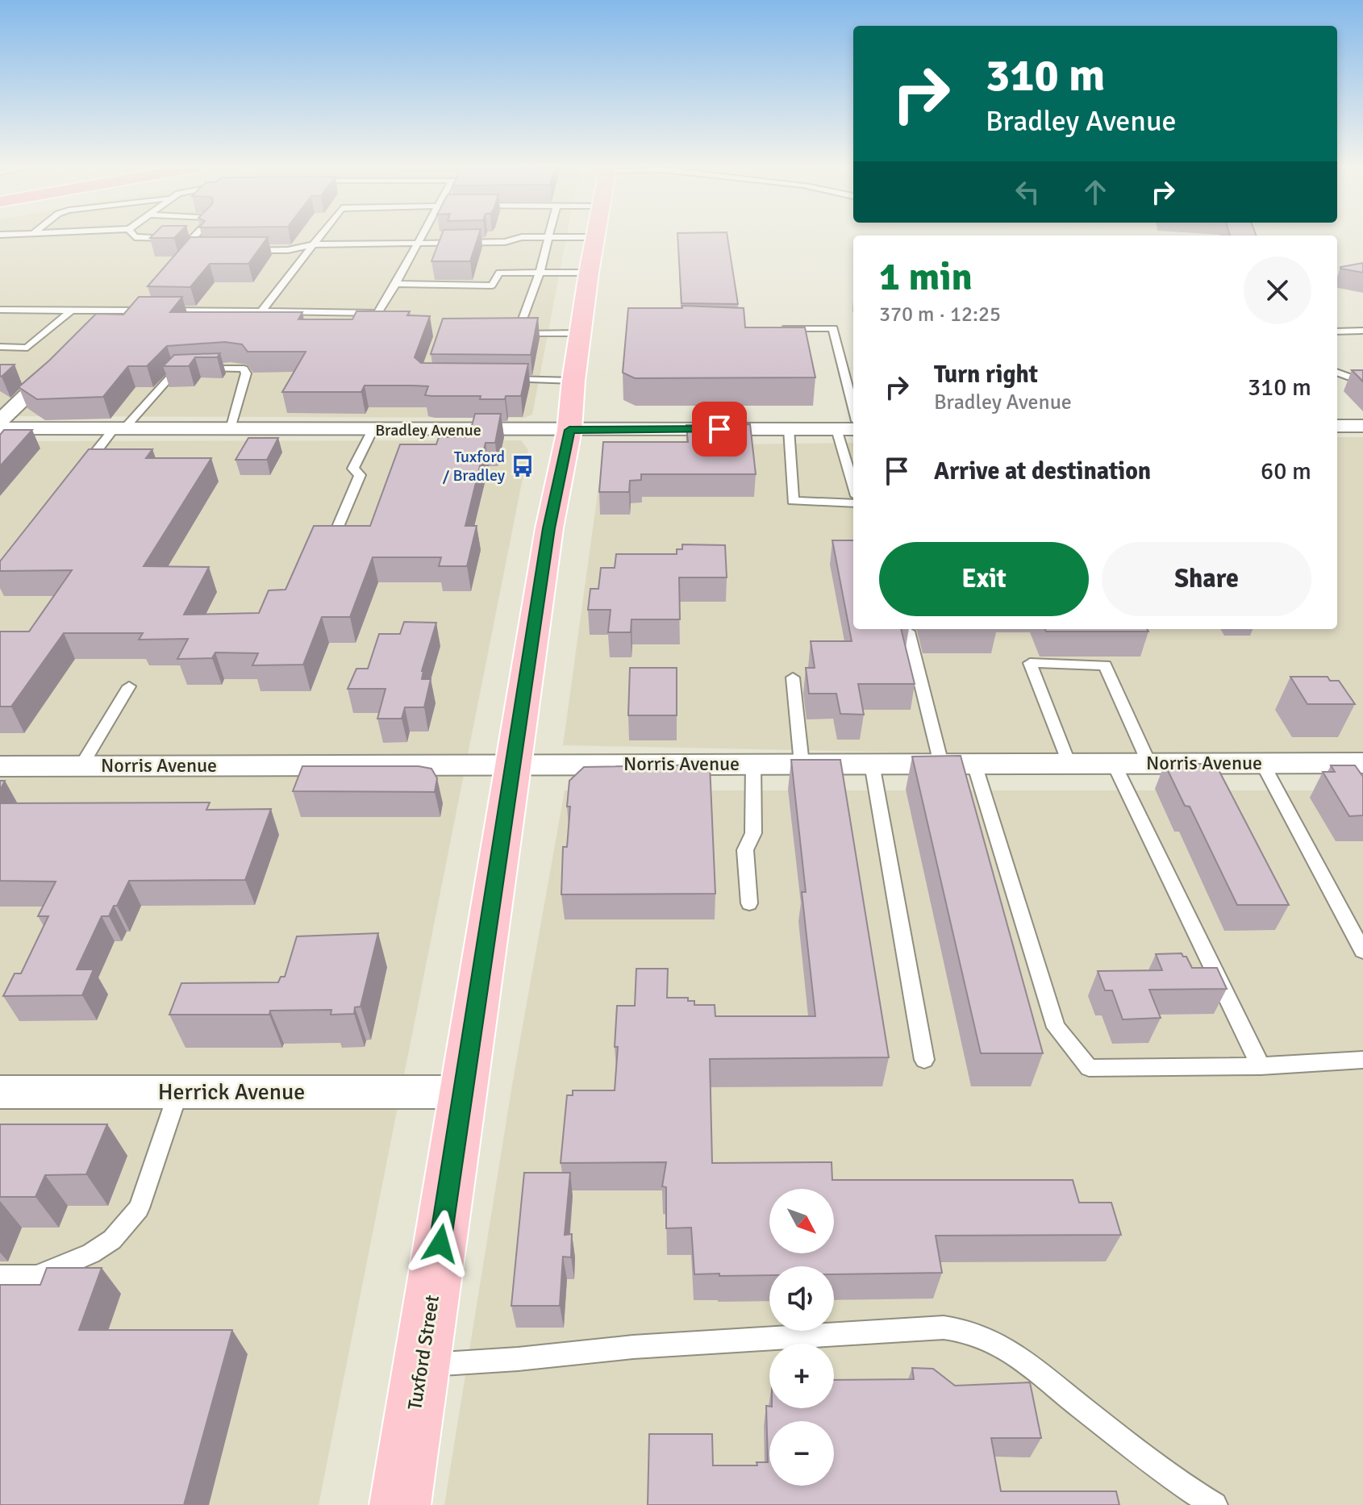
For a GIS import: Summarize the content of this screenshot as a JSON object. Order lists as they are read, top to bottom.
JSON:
{
  "streets": {
    "main road": ["Tuxford Street"],
    "street": ["Bradley Avenue", "Norris Avenue", "Herrick Avenue"]
  },
  "crossings": [
    ["Bradley Avenue", "Tuxford Street"],
    ["Norris Avenue", "Tuxford Street"],
    ["Herrick Avenue", "Tuxford Street"]
  ],
  "places": {
    "bus stop": ["Tuxford / Bradley"]
  },
  "north": "bottom right",
  "page": {
    "turn": ["310 m", "Bradley Avenue"],
    "heading": ["1 min", "370 m · 12:25"],
    "list": [
      {
        "name": "Turn right",
        "note": "Bradley Avenue",
        "value": "310 m"
      },
      {
        "name": "Arrive at destination",
        "value": "60 m"
      }
    ],
    "buttons": ["Exit", "Share"],
    "map_buttons": ["+", "−"]
  }
}
